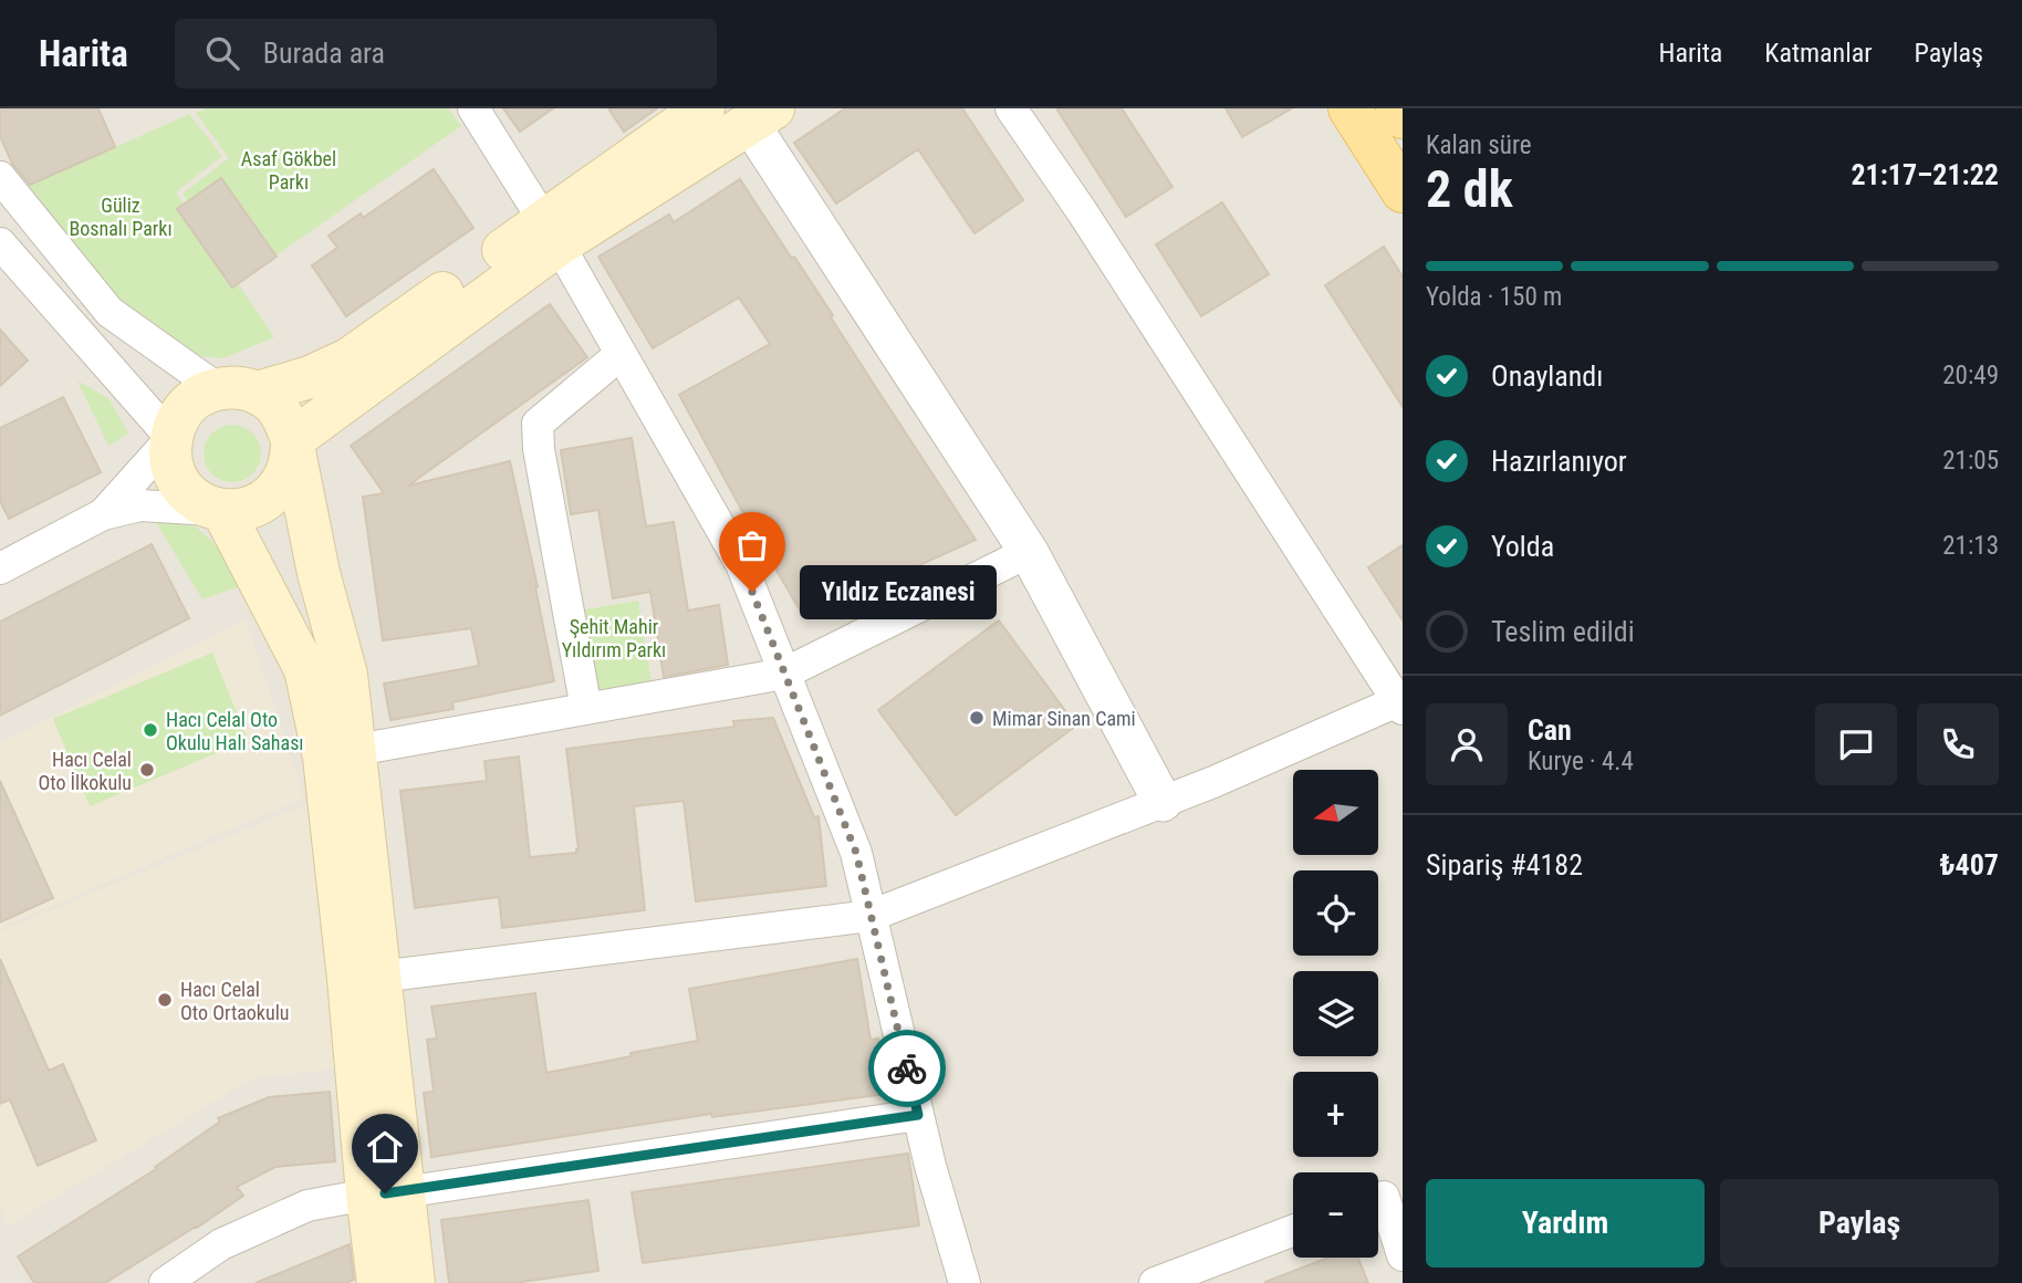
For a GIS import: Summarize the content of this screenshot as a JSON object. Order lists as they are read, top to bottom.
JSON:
{
  "parks": ["Asaf Gökbel Parkı", "Güliz Bosnalı Parkı", "Şehit Mahir Yıldırım Parkı"],
  "places": [
    "Yıldız Eczanesi",
    "Mimar Sinan Cami",
    "Hacı Celal Oto Okulu Halı Sahası",
    "Hacı Celal Oto İlkokulu",
    "Hacı Celal Oto Ortaokulu"
  ],
  "north": "left",
  "page": {
    "header": "Harita",
    "search": "Burada ara",
    "nav": ["Harita", "Katmanlar", "Paylaş"],
    "heading": ["2 dk", "Kalan süre", "21:17–21:22"],
    "panel": [
      "Can",
      "Kurye · 4.4",
      "Sipariş #4182",
      "₺407"
    ],
    "bar": "Yolda · 150 m",
    "list": [
      ["Onaylandı", "20:49"],
      ["Hazırlanıyor", "21:05"],
      ["Yolda", "21:13"],
      "Teslim edildi"
    ],
    "bubble": "Yıldız Eczanesi",
    "map_buttons": ["+", "−"],
    "buttons": ["Yardım", "Paylaş"]
  }
}
